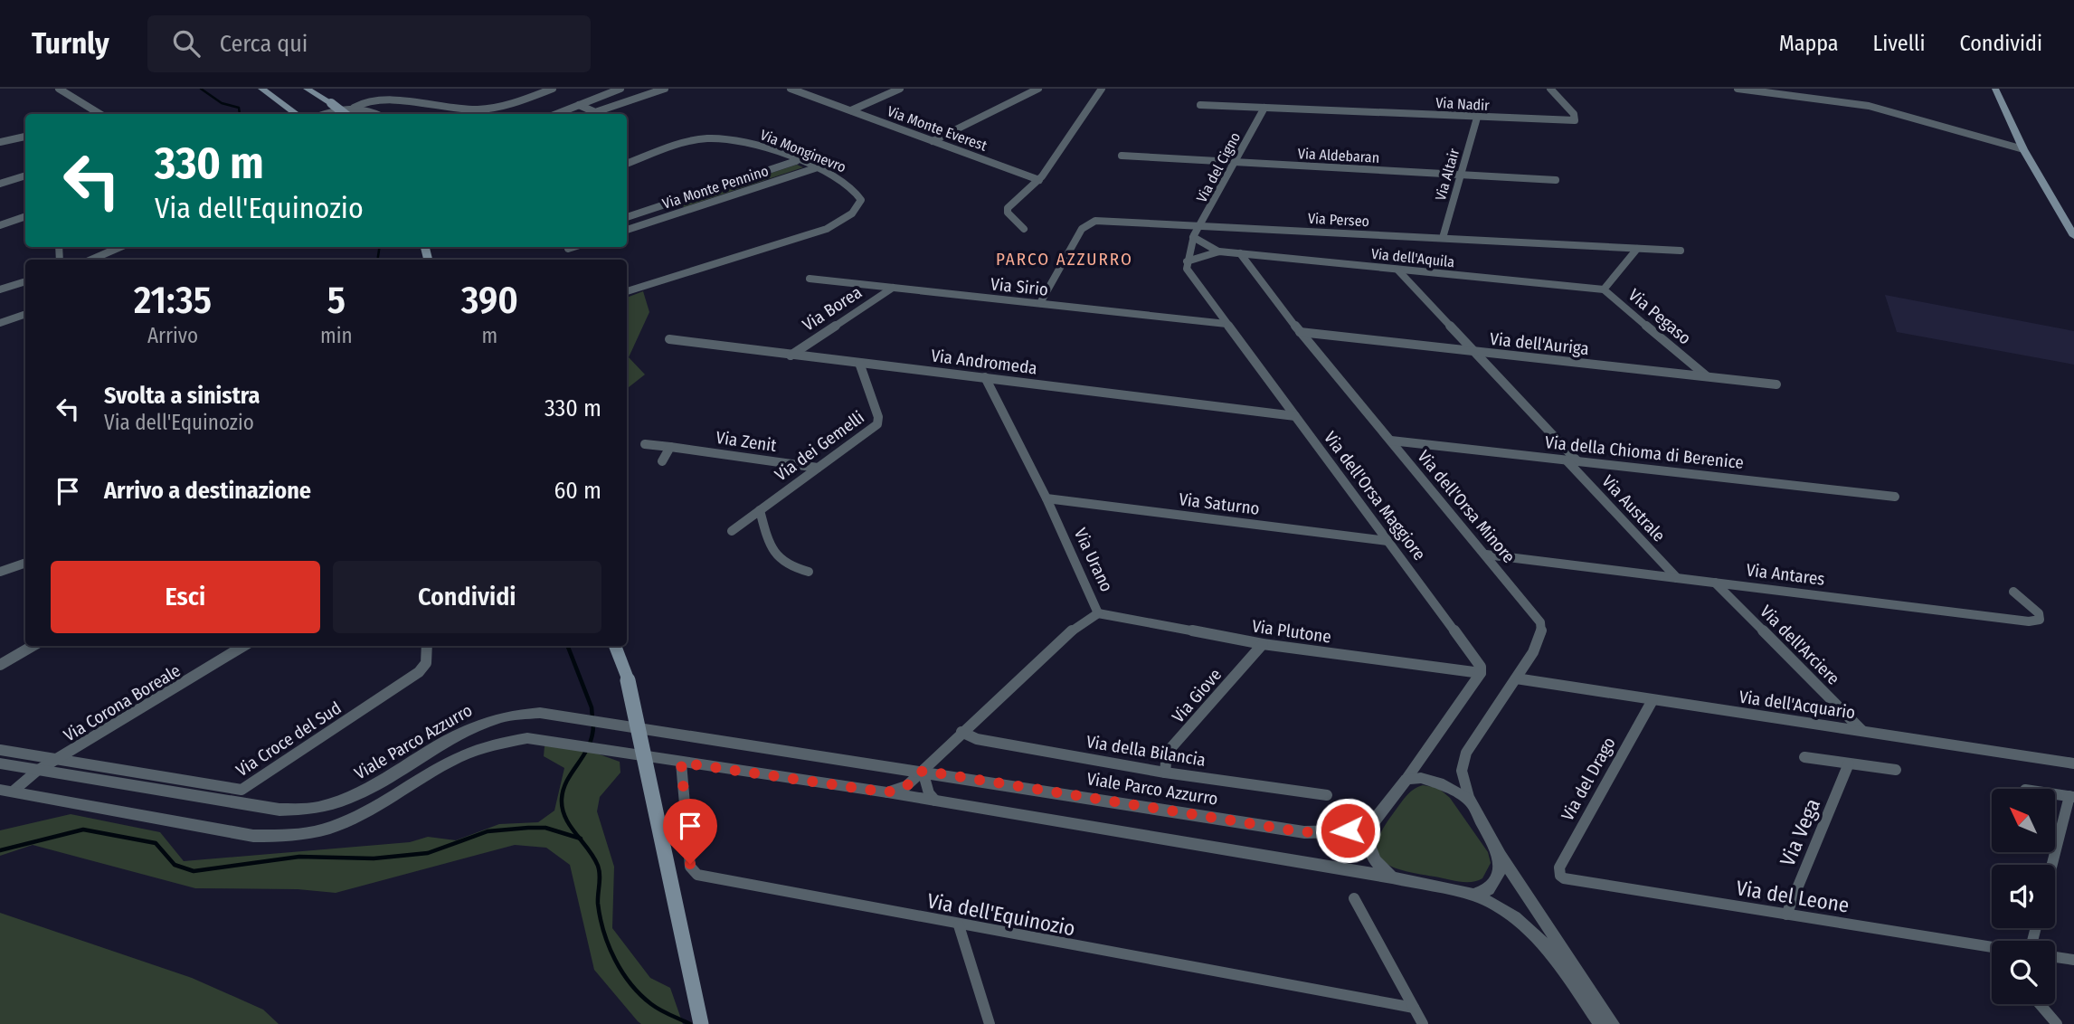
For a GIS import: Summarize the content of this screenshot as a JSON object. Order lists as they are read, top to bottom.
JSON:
{
  "streets": {
    "street": [
      "Via Nadir",
      "Via Monte Everest",
      "Via Monginevro",
      "Via Aldebaran",
      "Via del Cigno",
      "Via Altair",
      "Via Monte Pennino",
      "Via Perseo",
      "Via dell'Aquila",
      "Via Sirio",
      "Via Borea",
      "Via Pegaso",
      "Via dell'Auriga",
      "Via Andromeda",
      "Via Zenit",
      "Via dei Gemelli",
      "Via della Chioma di Berenice",
      "Via dell'Orsa Maggiore",
      "Via Saturno",
      "Via dell'Orsa Minore",
      "Via Australe",
      "Via Urano",
      "Via Antares",
      "Via Plutone",
      "Via dell'Arciere",
      "Via Giove",
      "Via Corona Boreale",
      "Via dell'Acquario",
      "Via Croce del Sud",
      "Viale Parco Azzurro",
      "Via della Bilancia",
      "Via del Drago",
      "Via Vega",
      "Via del Leone",
      "Via dell'Equinozio"
    ]
  },
  "crossings": [
    ["Via Nadir", "Via del Cigno"],
    ["Via Nadir", "Via Altair"],
    ["Via Monginevro", "Via Monte Pennino"],
    ["Via Aldebaran", "Via del Cigno"],
    ["Via Aldebaran", "Via Altair"],
    ["Via del Cigno", "Via Perseo"],
    ["Via del Cigno", "Via dell'Orsa Maggiore"],
    ["Via Altair", "Via Perseo"],
    ["Via Perseo", "Via Sirio"],
    ["Via Perseo", "Via Pegaso"],
    ["Via dell'Aquila", "Via Pegaso"],
    ["Via dell'Aquila", "Via dell'Orsa Minore"],
    ["Via dell'Aquila", "Via Australe"],
    ["Via Sirio", "Via Borea"],
    ["Via Sirio", "Via dell'Orsa Maggiore"],
    ["Via Borea", "Via Andromeda"],
    ["Via Pegaso", "Via dell'Auriga"],
    ["Via dell'Auriga", "Via dell'Orsa Minore"],
    ["Via dell'Auriga", "Via Australe"],
    ["Via Andromeda", "Via dei Gemelli"],
    ["Via Andromeda", "Via dell'Orsa Maggiore"],
    ["Via Andromeda", "Via Urano"],
    ["Via Zenit", "Via dei Gemelli"],
    ["Via della Chioma di Berenice", "Via dell'Orsa Minore"],
    ["Via della Chioma di Berenice", "Via Australe"],
    ["Via dell'Orsa Maggiore", "Via Saturno"],
    ["Via dell'Orsa Maggiore", "Via Plutone"],
    ["Via Saturno", "Via Urano"],
    ["Via dell'Orsa Minore", "Via Antares"],
    ["Via dell'Orsa Minore", "Via dell'Acquario"],
    ["Via dell'Orsa Minore", "Viale Parco Azzurro"],
    ["Via Australe", "Via Antares"],
    ["Via Urano", "Via Plutone"],
    ["Via Urano", "Viale Parco Azzurro"],
    ["Via Urano", "Via della Bilancia"],
    ["Via Antares", "Via dell'Arciere"],
    ["Via Plutone", "Via Giove"],
    ["Via dell'Arciere", "Via dell'Acquario"],
    ["Via Giove", "Via della Bilancia"],
    ["Via Corona Boreale", "Via Croce del Sud"],
    ["Via Corona Boreale", "Viale Parco Azzurro"],
    ["Via dell'Acquario", "Via del Drago"],
    ["Via del Drago", "Via del Leone"],
    ["Via Vega", "Via del Leone"]
  ],
  "districts": ["PARCO AZZURRO"],
  "north": "top left",
  "page": {
    "header": "Turnly",
    "search": "Cerca qui",
    "nav": ["Mappa", "Livelli", "Condividi"],
    "turn": ["330 m", "Via dell'Equinozio"],
    "eta": [
      "21:35",
      "Arrivo",
      "5",
      "min",
      "390",
      "m"
    ],
    "list": [
      {
        "name": "Svolta a sinistra",
        "note": "Via dell'Equinozio",
        "value": "330 m"
      },
      {
        "name": "Arrivo a destinazione",
        "value": "60 m"
      }
    ],
    "buttons": ["Esci", "Condividi"]
  }
}
